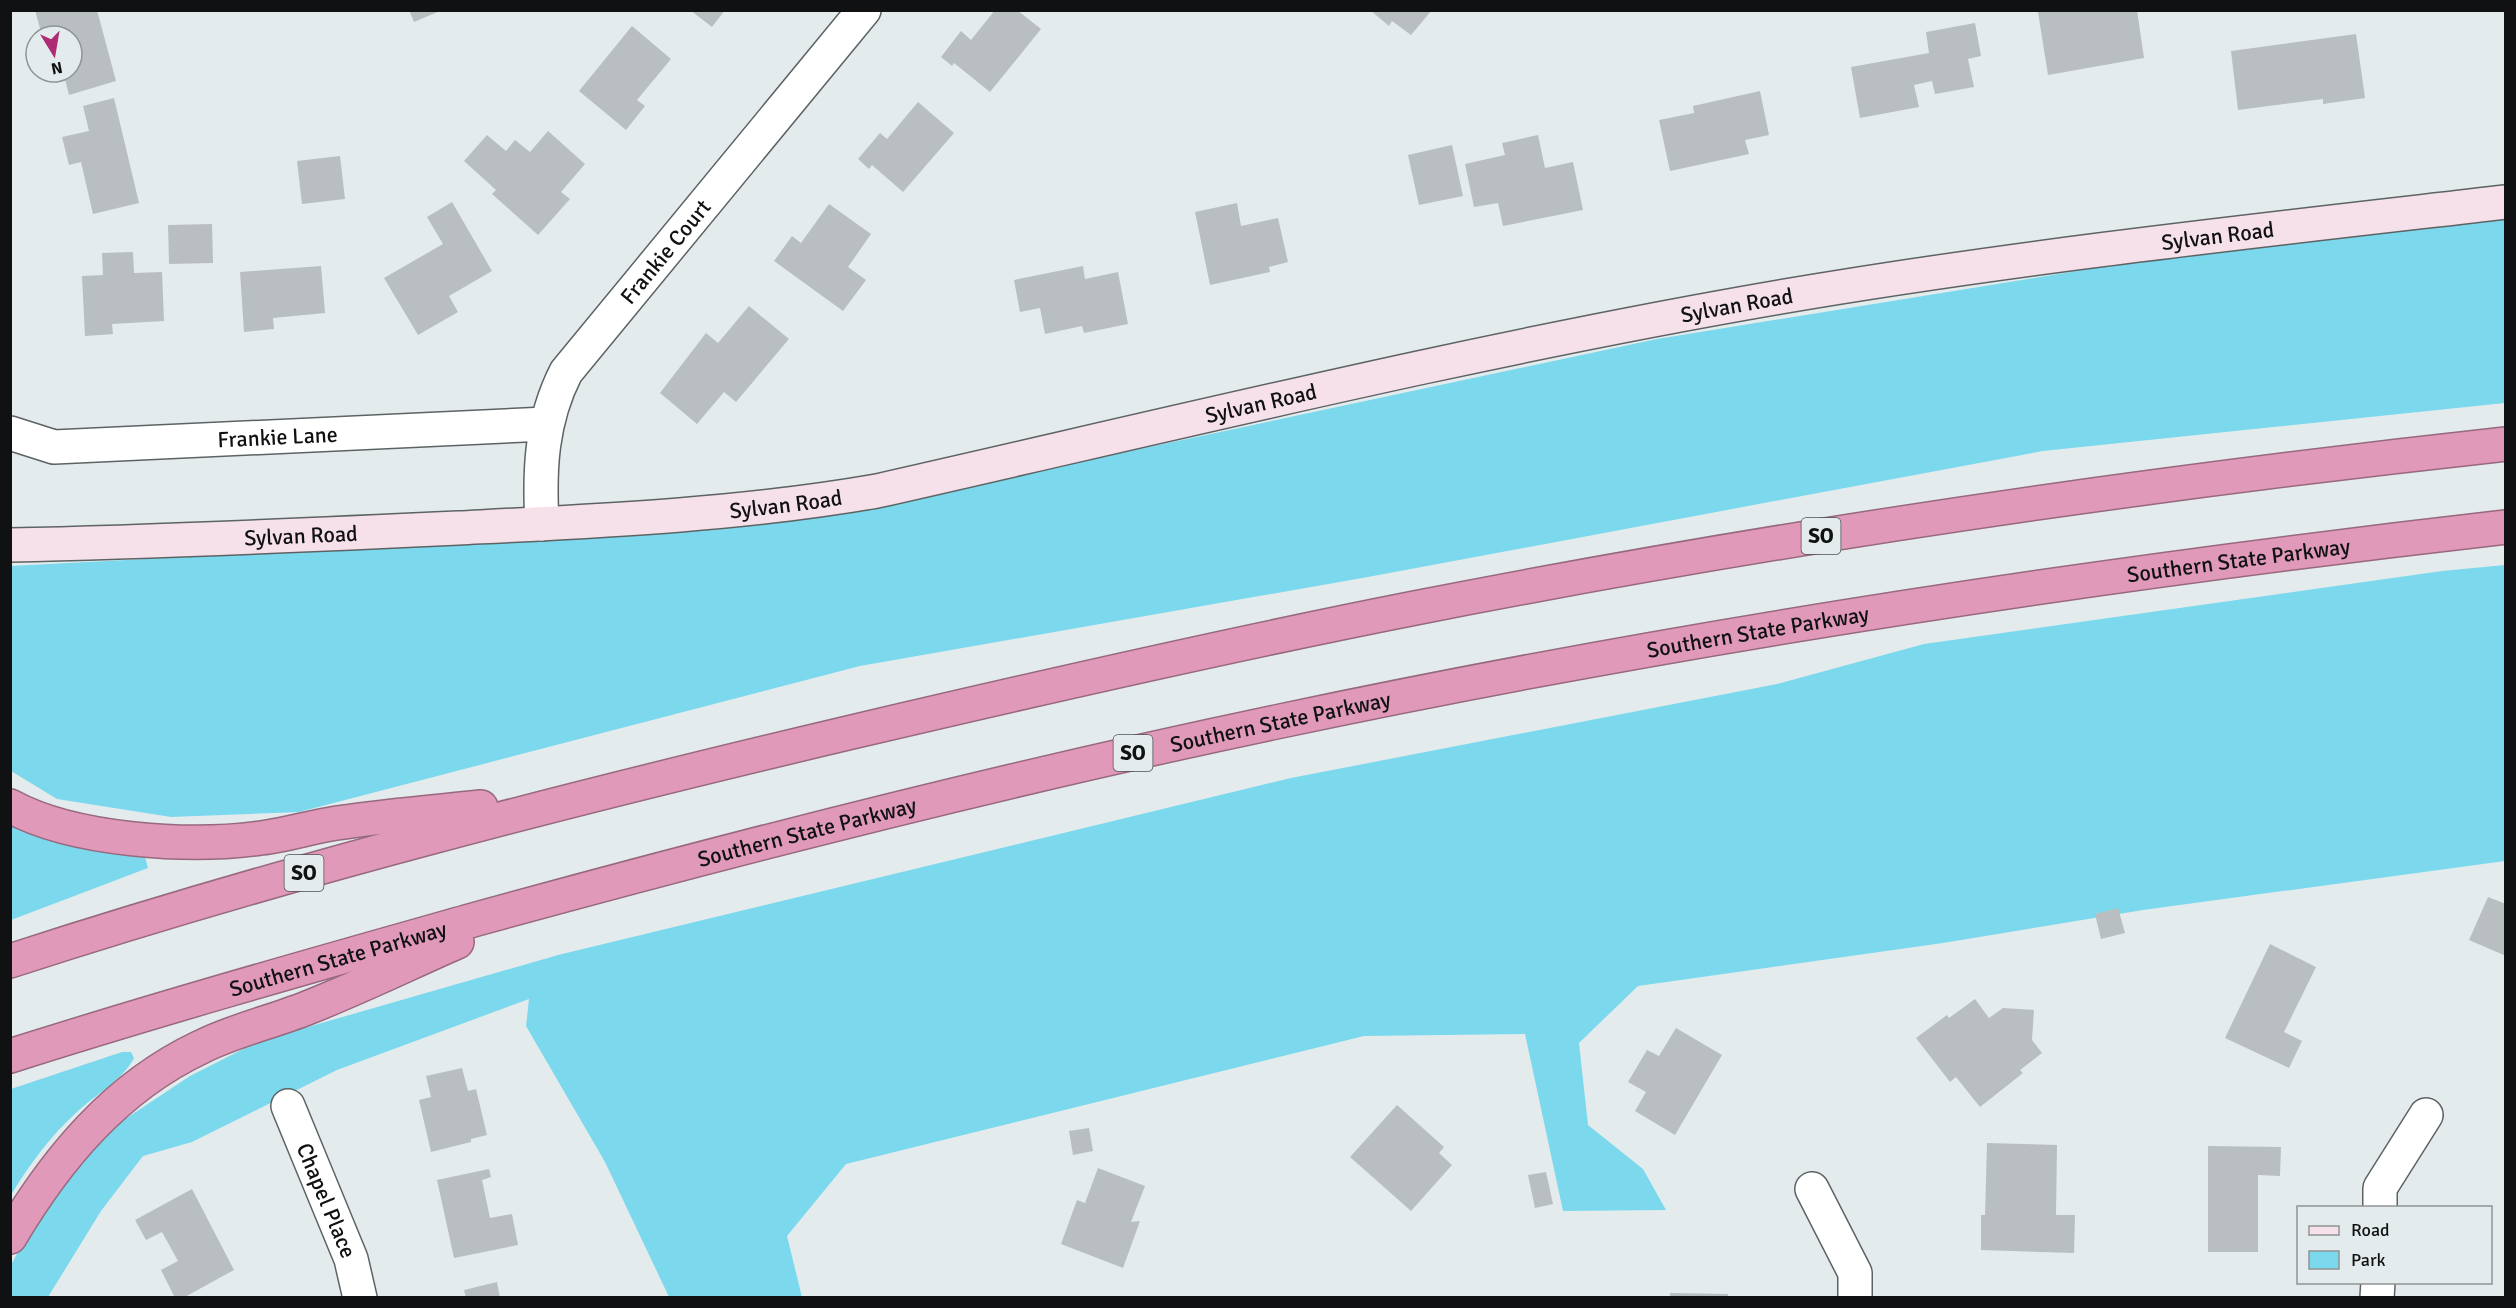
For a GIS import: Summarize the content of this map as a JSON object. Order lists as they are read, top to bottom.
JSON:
{
  "streets": {
    "highway": ["SO", "Southern State Parkway"],
    "street": [
      "Sylvan Road",
      "Frankie Court",
      "Frankie Lane",
      "Chapel Place"
    ]
  },
  "crossings": [
    ["Sylvan Road", "Frankie Court"],
    ["Frankie Court", "Frankie Lane"]
  ],
  "legend": ["Road", "Park"],
  "north": "bottom"
}
